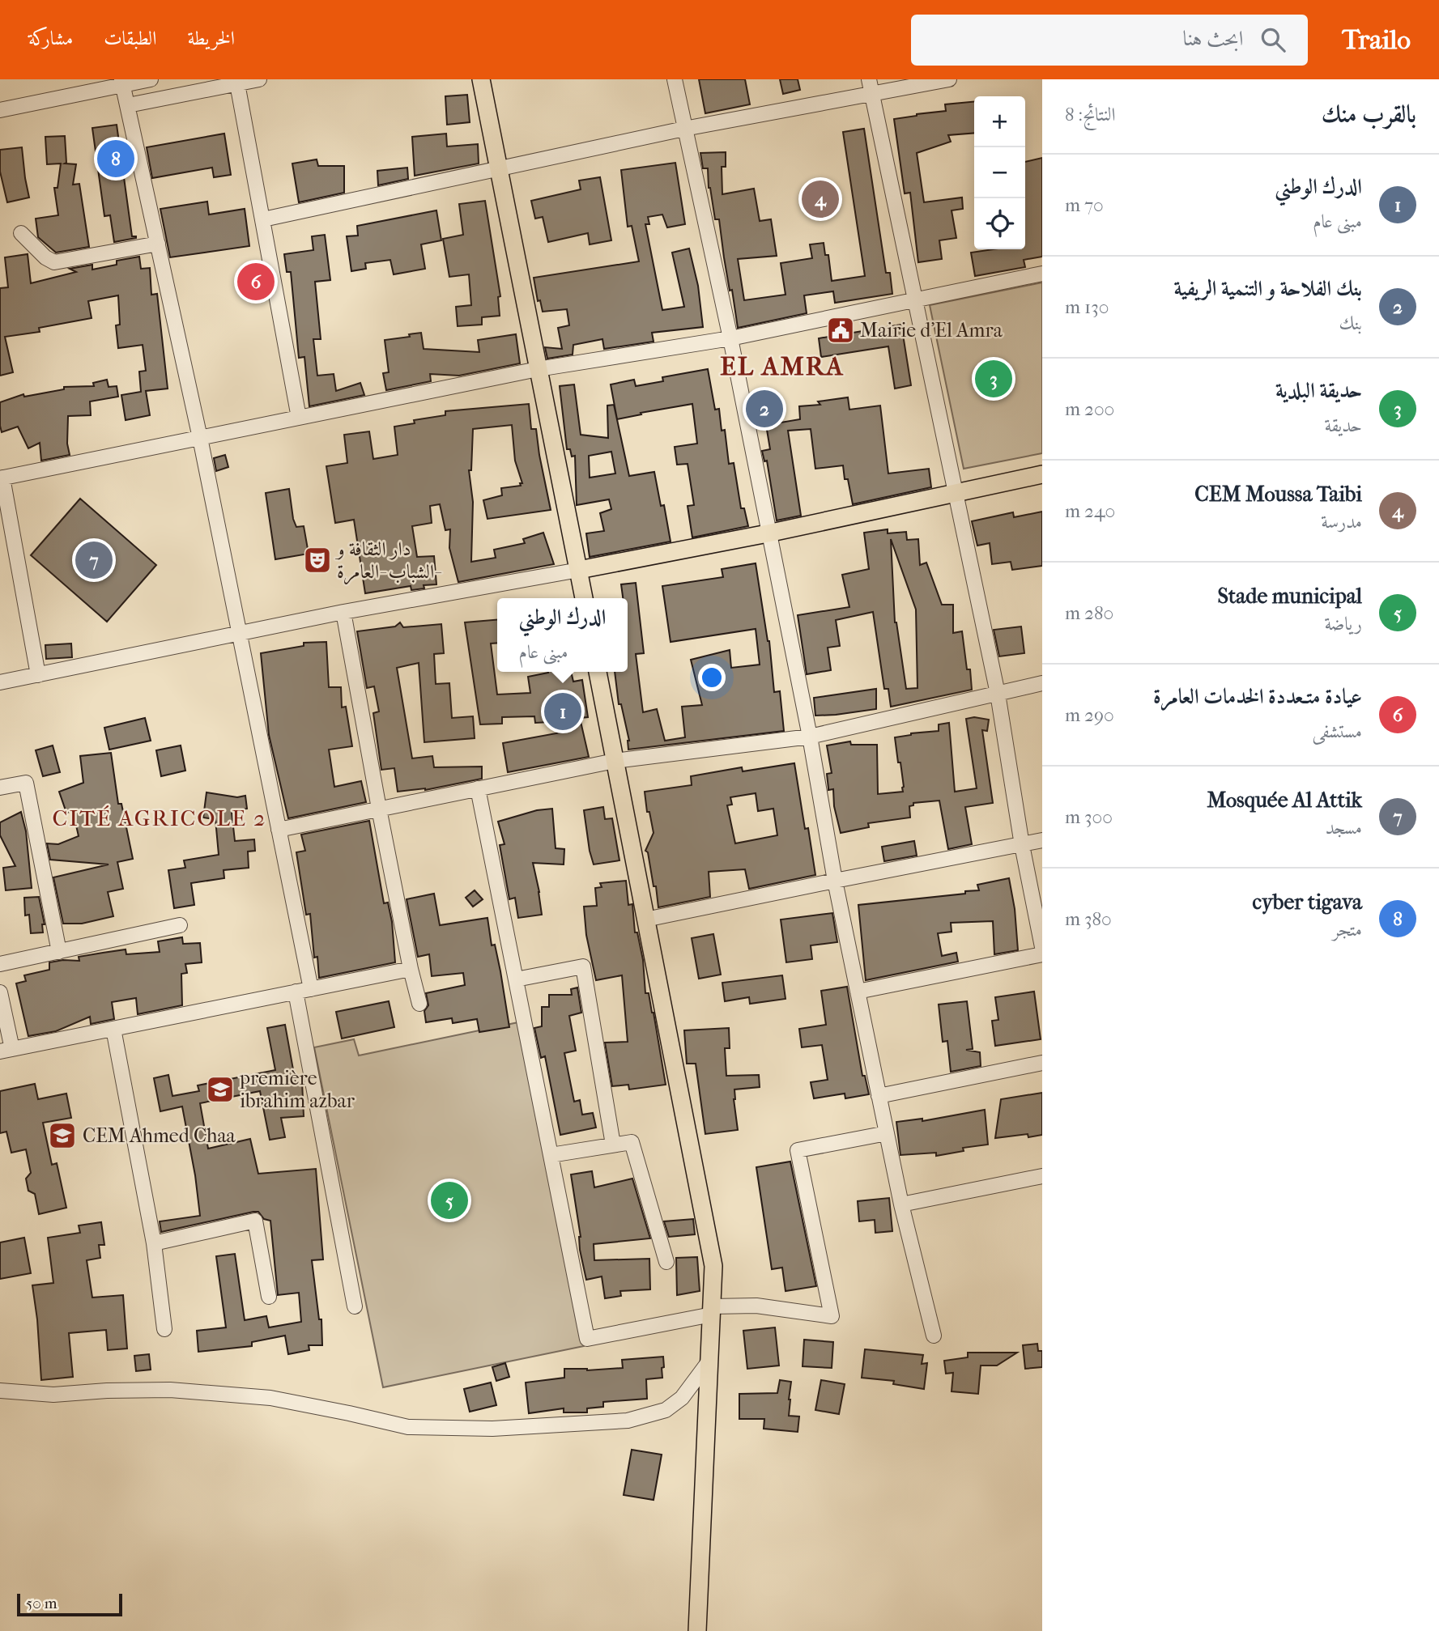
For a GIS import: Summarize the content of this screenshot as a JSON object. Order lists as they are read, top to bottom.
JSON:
{
  "districts": ["EL AMRA", "CITÉ AGRICOLE 2"],
  "places": {
    "public building": ["Mairie d'El Amra"],
    "theatre": ["دار الثقافة و الشباب -العامرة-"],
    "school or university": ["première ibrahim azbar", "CEM Ahmed Chaa"]
  },
  "scale_bar": "50 m",
  "page": {
    "header": "Trailo",
    "search": "ابحث هنا",
    "nav": ["الخريطة", "الطبقات", "مشاركة"],
    "heading": ["بالقرب منك", "النتائج: 8"],
    "map_buttons": ["+", "−"],
    "pins": [
      "8",
      "4",
      "6",
      "3",
      "2",
      "7",
      "1",
      "5"
    ],
    "list": [
      {
        "mark": "1",
        "name": "الدرك الوطني",
        "note": "مبنى عام",
        "value": "70 m"
      },
      {
        "mark": "2",
        "name": "بنك الفلاحة و التنمية الريفية",
        "note": "بنك",
        "value": "130 m"
      },
      {
        "mark": "3",
        "name": "حديقة البلدية",
        "note": "حديقة",
        "value": "200 m"
      },
      {
        "mark": "4",
        "name": "CEM Moussa Taibi",
        "note": "مدرسة",
        "value": "240 m"
      },
      {
        "mark": "5",
        "name": "Stade municipal",
        "note": "رياضة",
        "value": "280 m"
      },
      {
        "mark": "6",
        "name": "عيادة متـعددة الخدمات العامرة",
        "note": "مستشفى",
        "value": "290 m"
      },
      {
        "mark": "7",
        "name": "Mosquée Al Attik",
        "note": "مسجد",
        "value": "300 m"
      },
      {
        "mark": "8",
        "name": "cyber tigava",
        "note": "متجر",
        "value": "380 m"
      }
    ],
    "popup": ["الدرك الوطني", "مبنى عام"],
    "scale": "50 m"
  }
}
